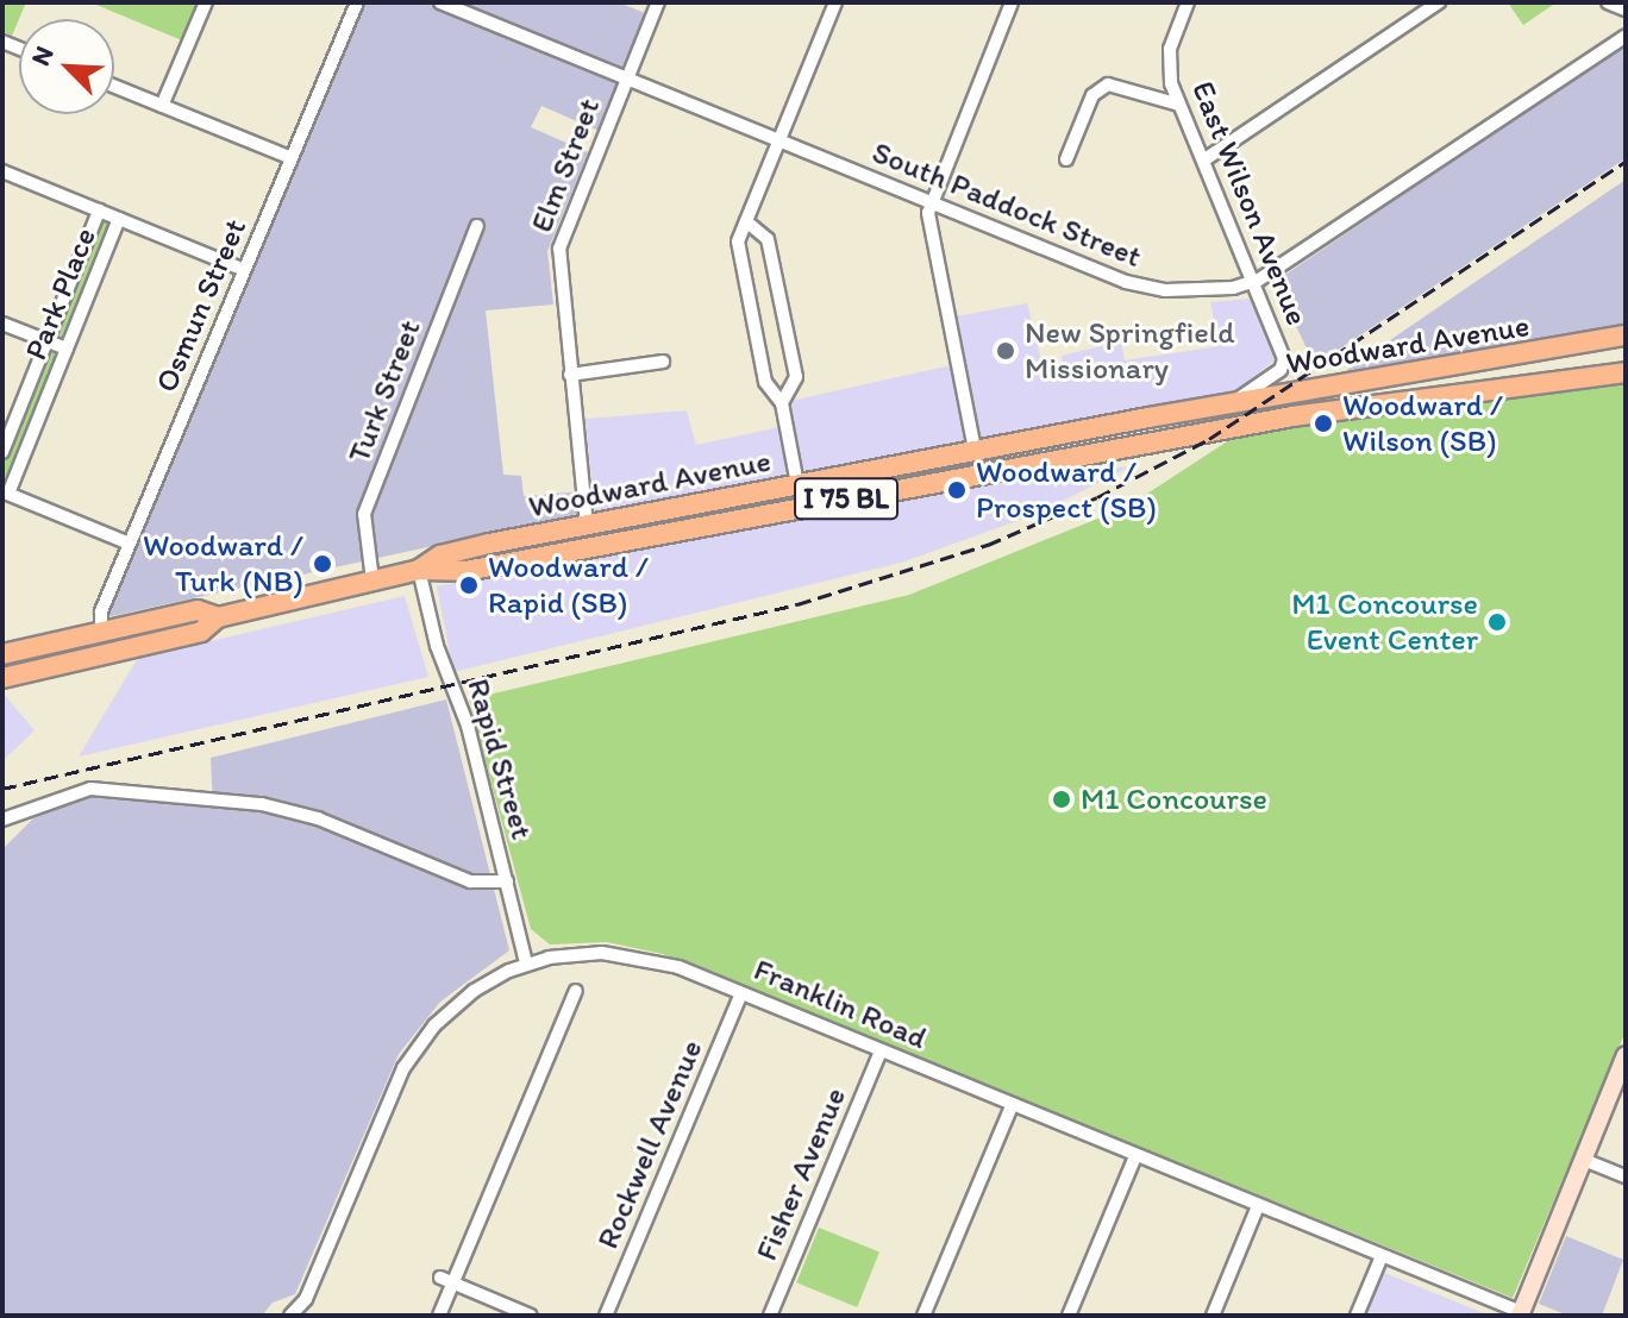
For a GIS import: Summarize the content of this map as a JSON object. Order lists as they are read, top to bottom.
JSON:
{
  "streets": {
    "main road": ["Woodward Avenue", "I 75 BL"],
    "street": [
      "Elm Street",
      "East Wilson Avenue",
      "South Paddock Street",
      "Park Place",
      "Osmun Street",
      "Turk Street",
      "Rapid Street",
      "Franklin Road",
      "Rockwell Avenue",
      "Fisher Avenue"
    ]
  },
  "crossings": [
    ["Elm Street", "South Paddock Street"],
    ["Elm Street", "Woodward Avenue"],
    ["East Wilson Avenue", "South Paddock Street"],
    ["East Wilson Avenue", "Woodward Avenue"],
    ["Osmun Street", "Woodward Avenue"],
    ["Woodward Avenue", "Turk Street"],
    ["Woodward Avenue", "Rapid Street"],
    ["Rapid Street", "Franklin Road"],
    ["Franklin Road", "Rockwell Avenue"],
    ["Franklin Road", "Fisher Avenue"]
  ],
  "places": [
    "New Springfield Missionary",
    "Woodward / Wilson (SB)",
    "Woodward / Prospect (SB)",
    "Woodward / Turk (NB)",
    "Woodward / Rapid (SB)",
    "M1 Concourse Event Center",
    "M1 Concourse"
  ],
  "north": "top left"
}
